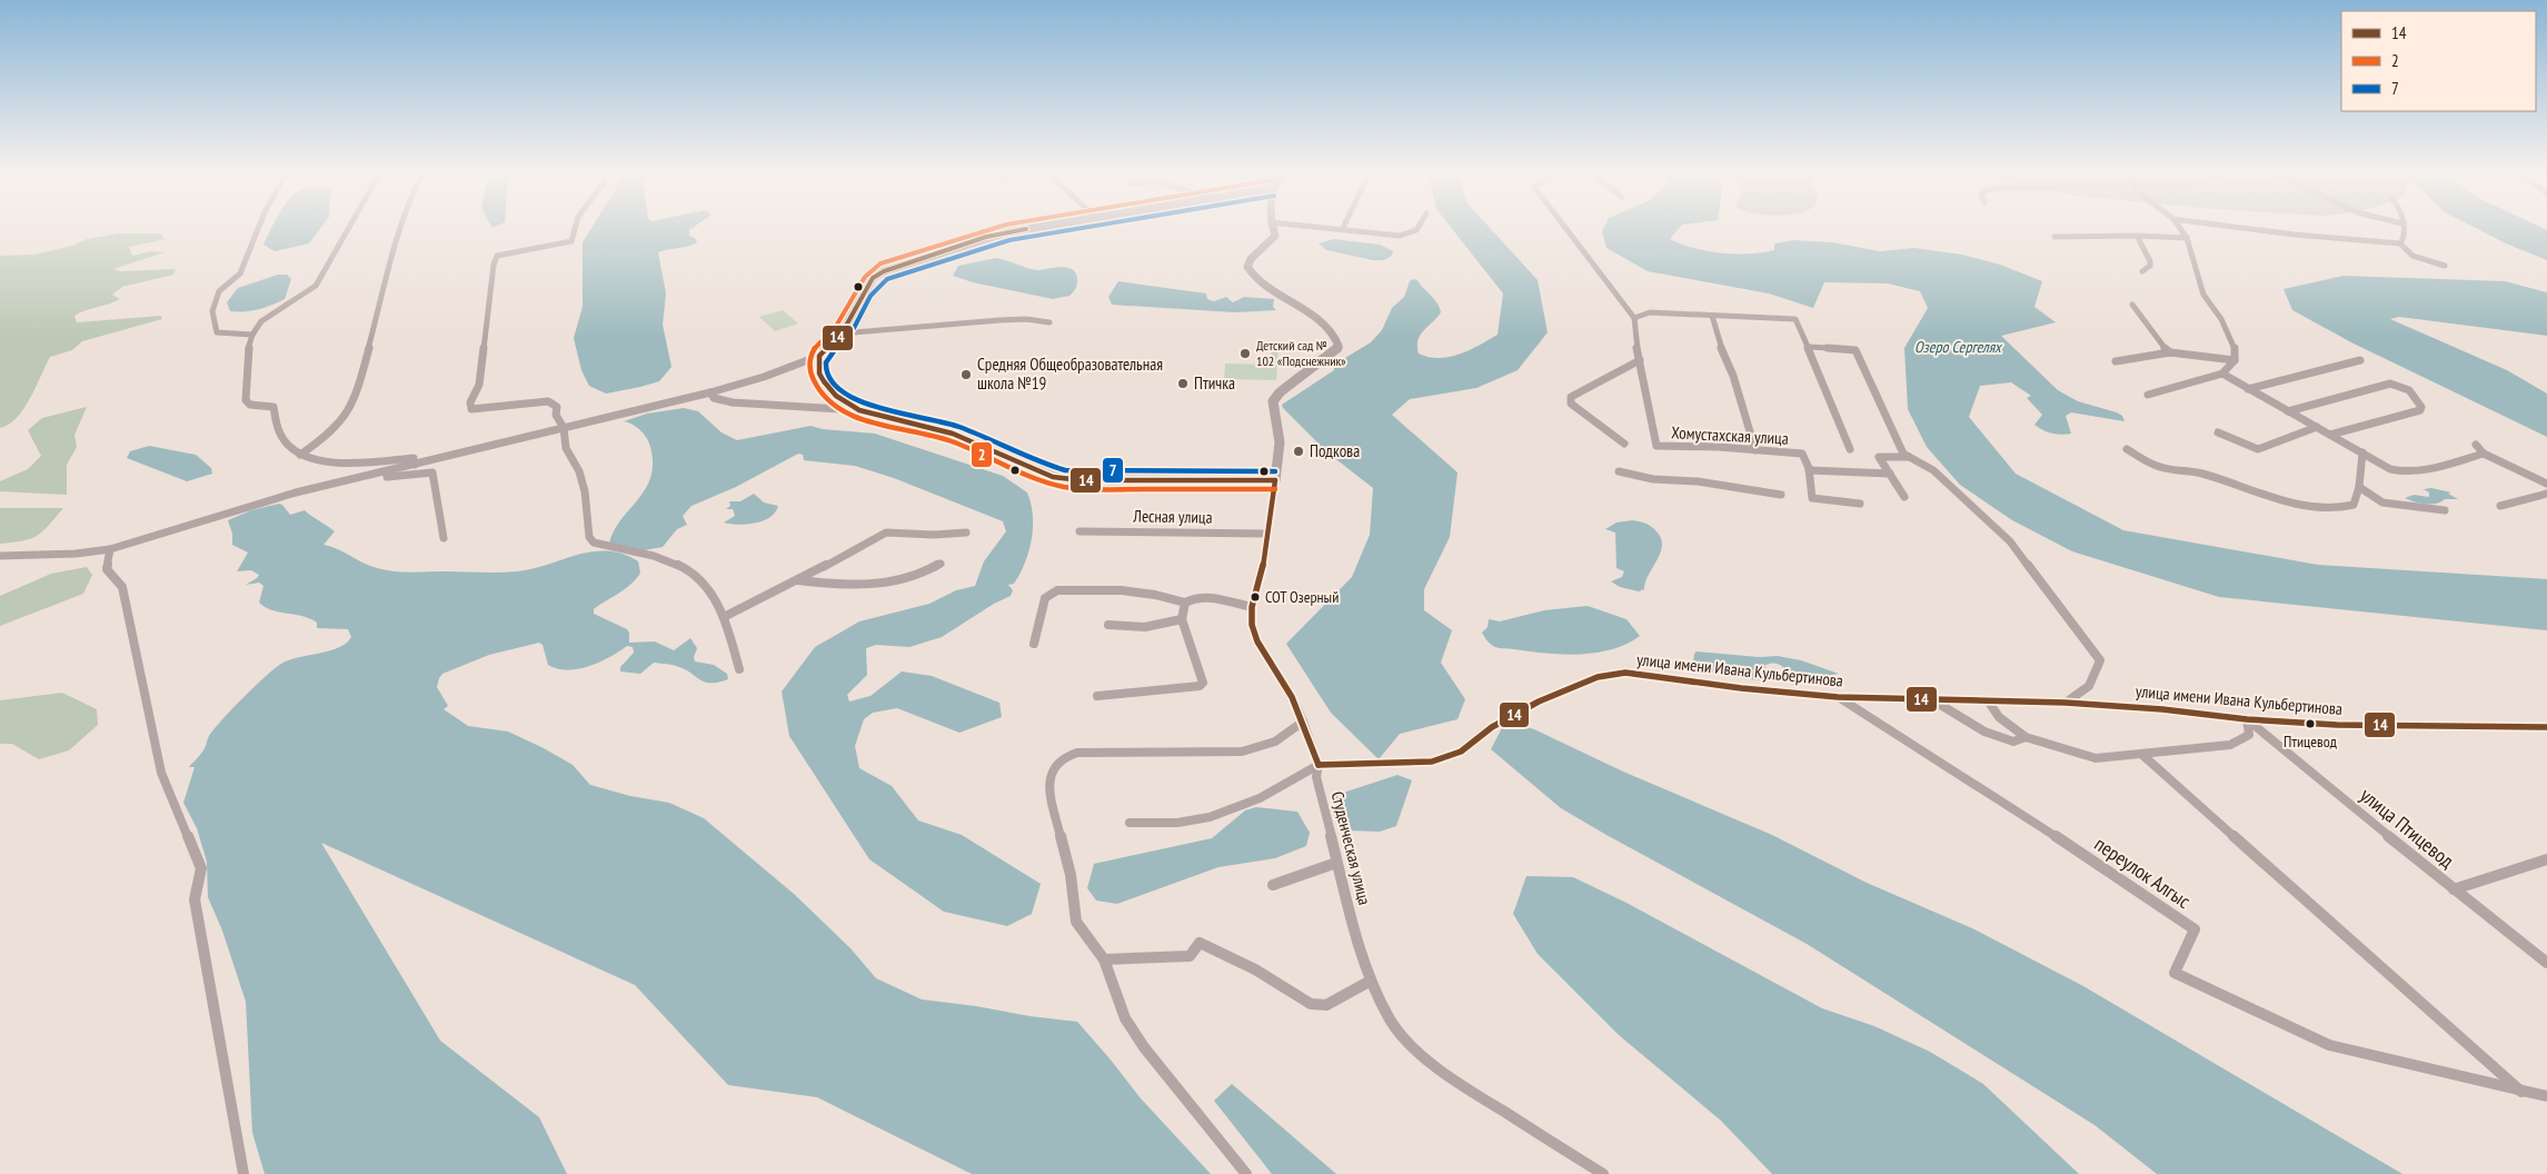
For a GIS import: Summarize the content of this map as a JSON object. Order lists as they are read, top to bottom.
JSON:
{
  "streets": {
    "street": [
      "Хомустахская улица",
      "Лесная улица",
      "улица имени Ивана Кульбертинова",
      "улица Птицевод",
      "Студенческая улица",
      "переулок Алгыс"
    ]
  },
  "crossings": [
    ["Лесная улица", "Студенческая улица"],
    ["улица имени Ивана Кульбертинова", "улица Птицевод"],
    ["улица имени Ивана Кульбертинова", "Студенческая улица"],
    ["улица имени Ивана Кульбертинова", "переулок Алгыс"]
  ],
  "water": ["Озеро Сергелях"],
  "places": [
    "Детский сад № 102 «Подснежник»",
    "Средняя Общеобразовательная школа №19",
    "Птичка",
    "Подкова",
    "СОТ Озерный",
    "Птицевод"
  ],
  "lines": ["transit line 14", "transit line 2", "transit line 7"],
  "legend": ["14", "2", "7"]
}
